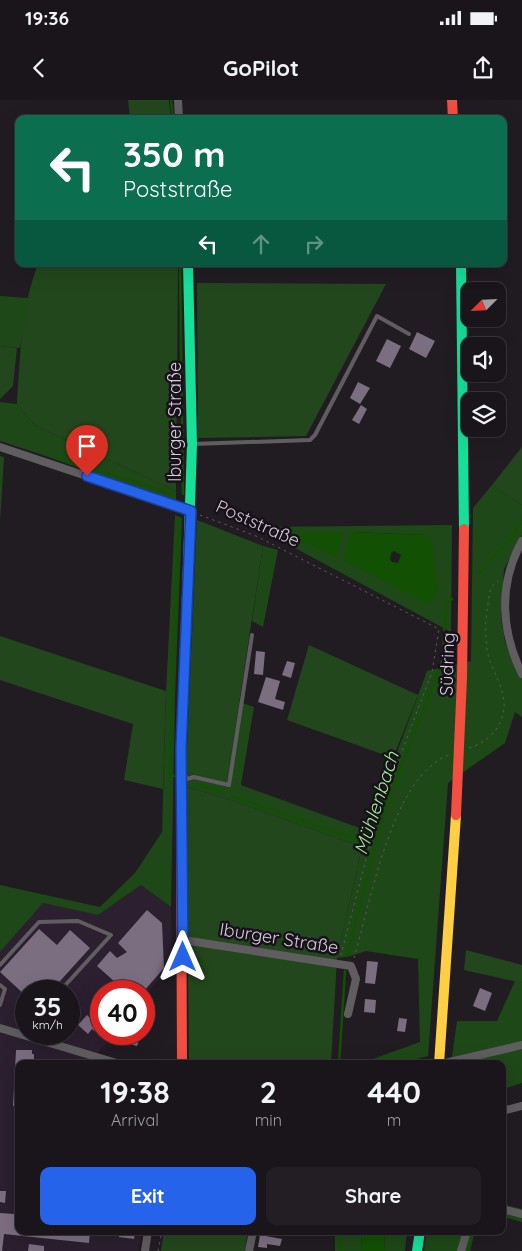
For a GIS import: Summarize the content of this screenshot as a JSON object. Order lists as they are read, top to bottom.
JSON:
{
  "streets": {
    "main road": ["Iburger Straße", "Südring"],
    "street": ["Poststraße"]
  },
  "crossings": [
    ["Iburger Straße", "Poststraße"]
  ],
  "water": ["Mühlenbach"],
  "north": "bottom left",
  "page": {
    "status": "19:36",
    "header": "GoPilot",
    "turn": ["350 m", "Poststraße"],
    "speed": "35 km/h",
    "limit": "40",
    "eta": [
      "19:38",
      "Arrival",
      "2",
      "min",
      "440",
      "m"
    ],
    "buttons": ["Exit", "Share"]
  }
}
